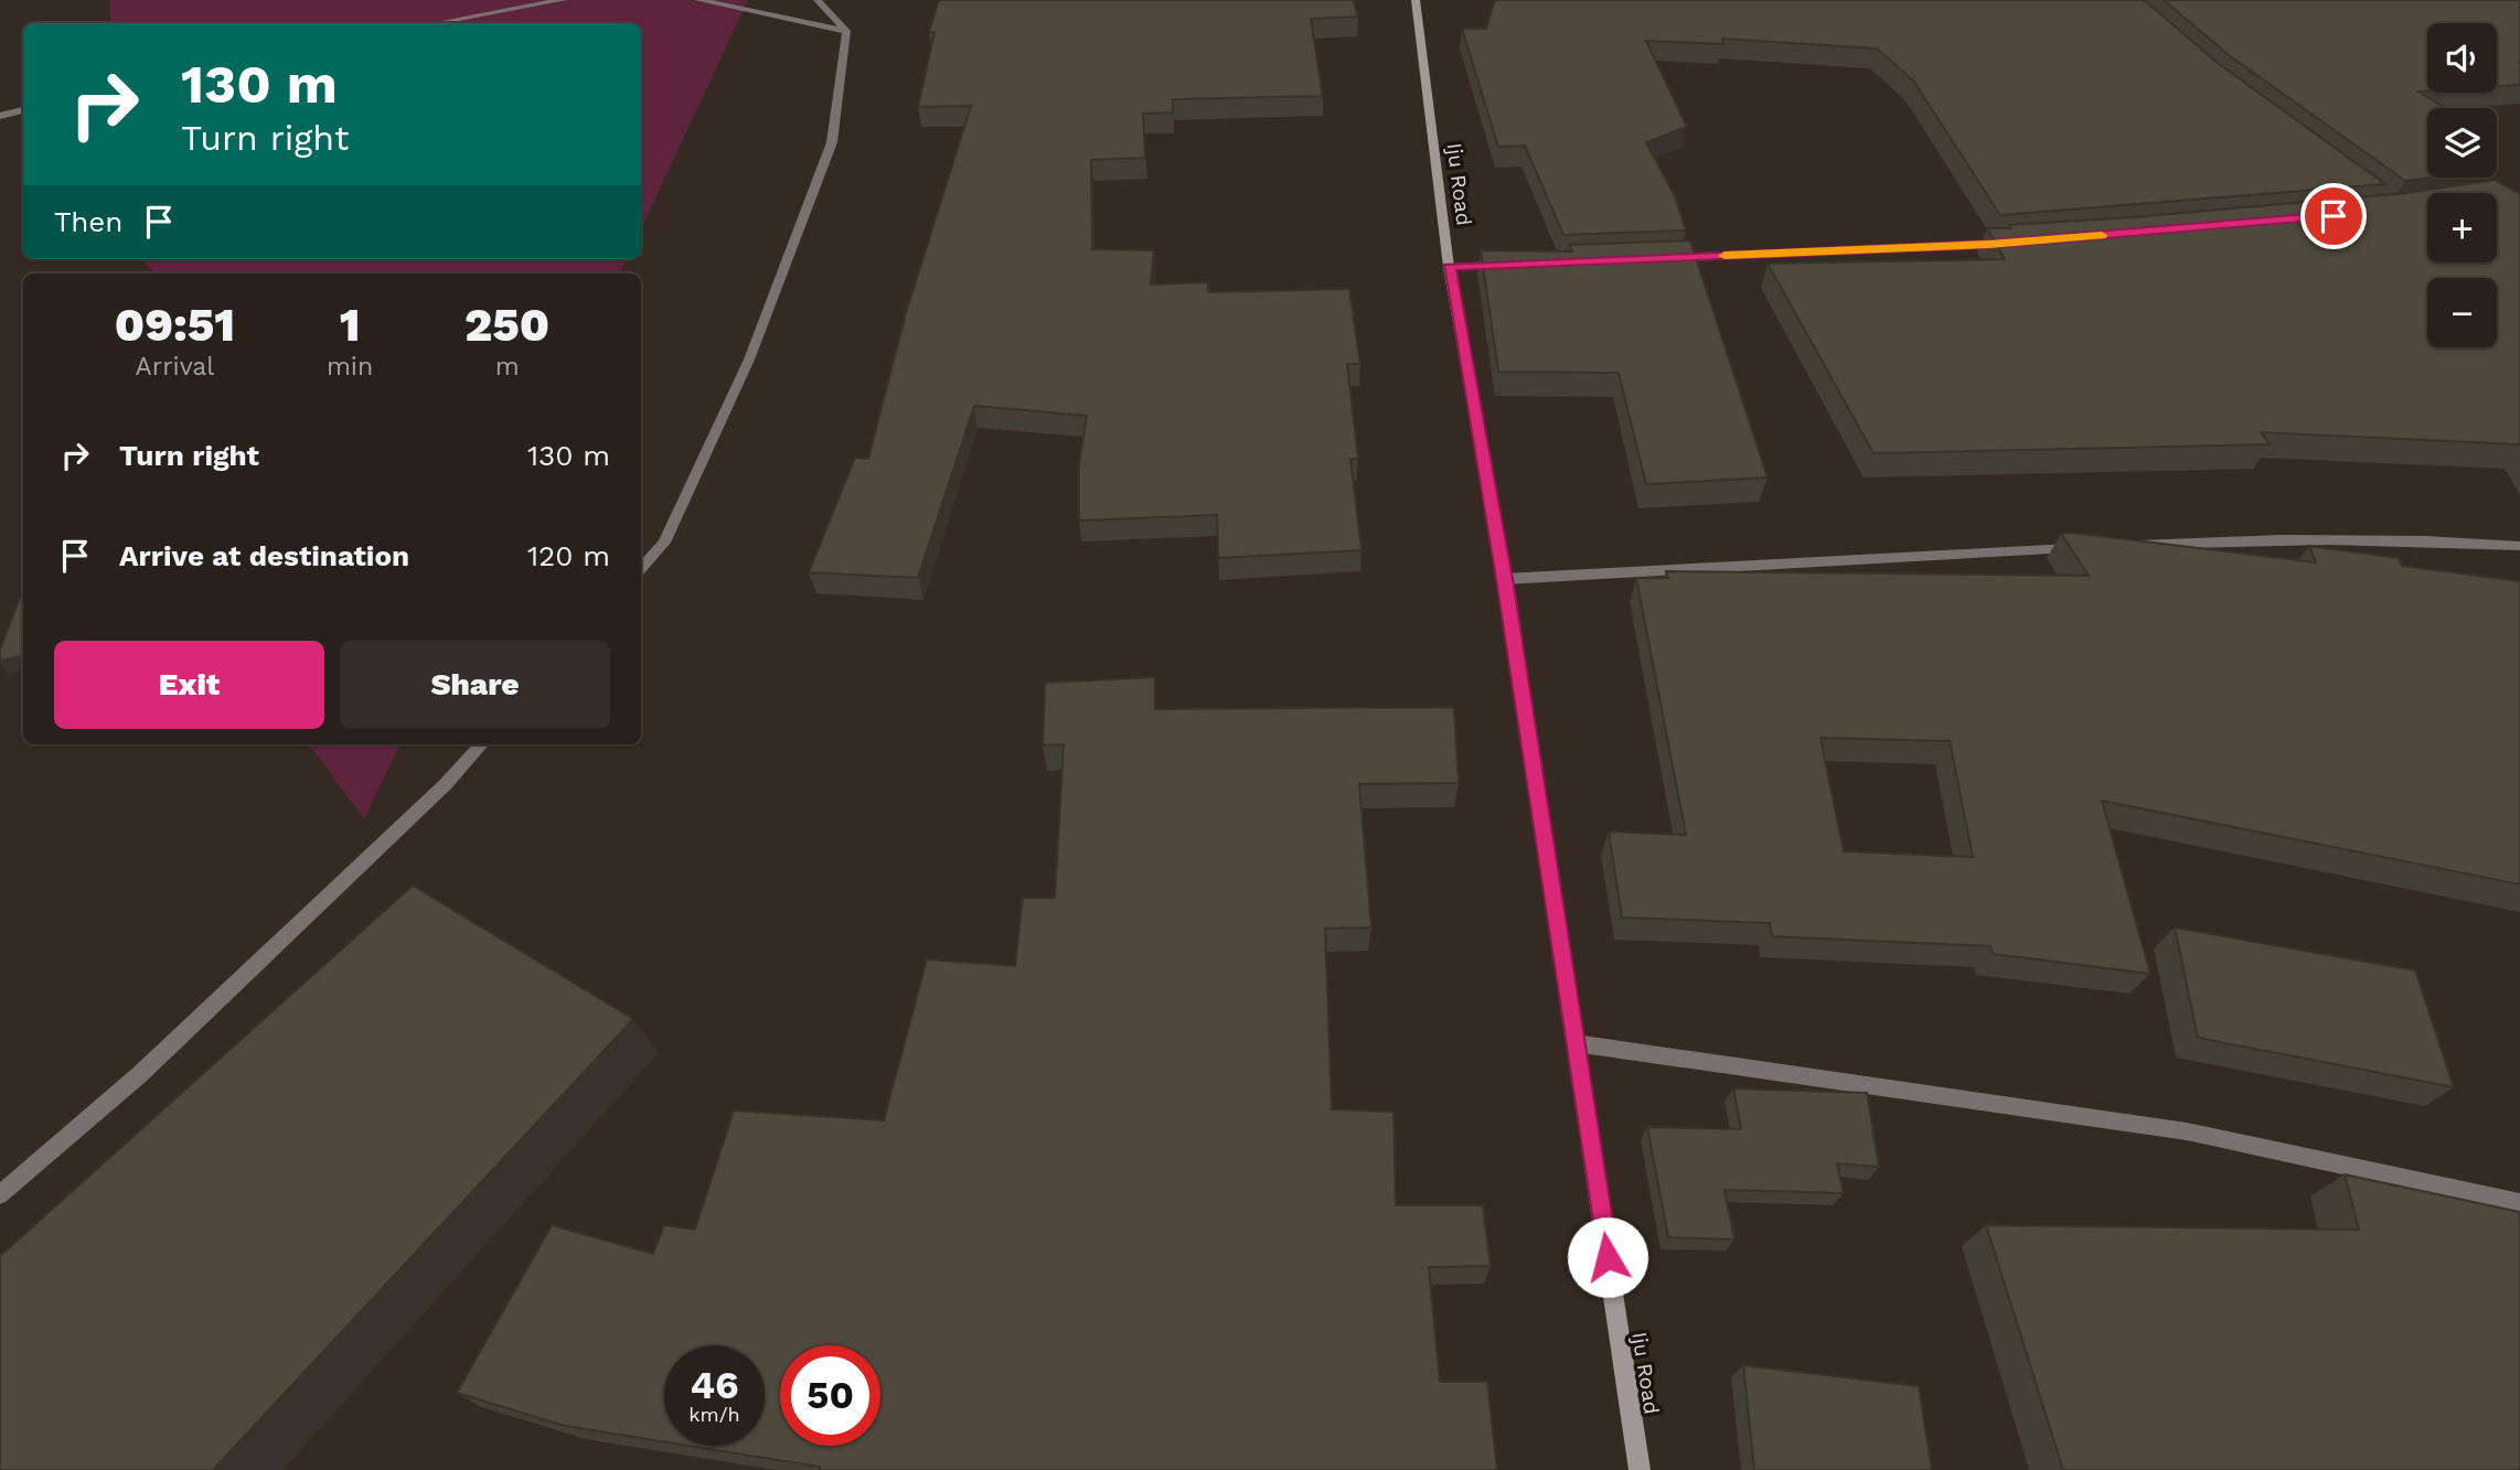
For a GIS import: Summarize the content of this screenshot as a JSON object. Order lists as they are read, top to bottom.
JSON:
{
  "streets": {
    "main road": ["Iju Road"]
  },
  "page": {
    "map_buttons": ["+", "−"],
    "turn": ["130 m", "Turn right"],
    "then": "Then",
    "eta": [
      "09:51",
      "Arrival",
      "1",
      "min",
      "250",
      "m"
    ],
    "list": [
      {
        "name": "Turn right",
        "value": "130 m"
      },
      {
        "name": "Arrive at destination",
        "value": "120 m"
      }
    ],
    "buttons": ["Exit", "Share"],
    "speed": "46 km/h",
    "limit": "50"
  }
}
